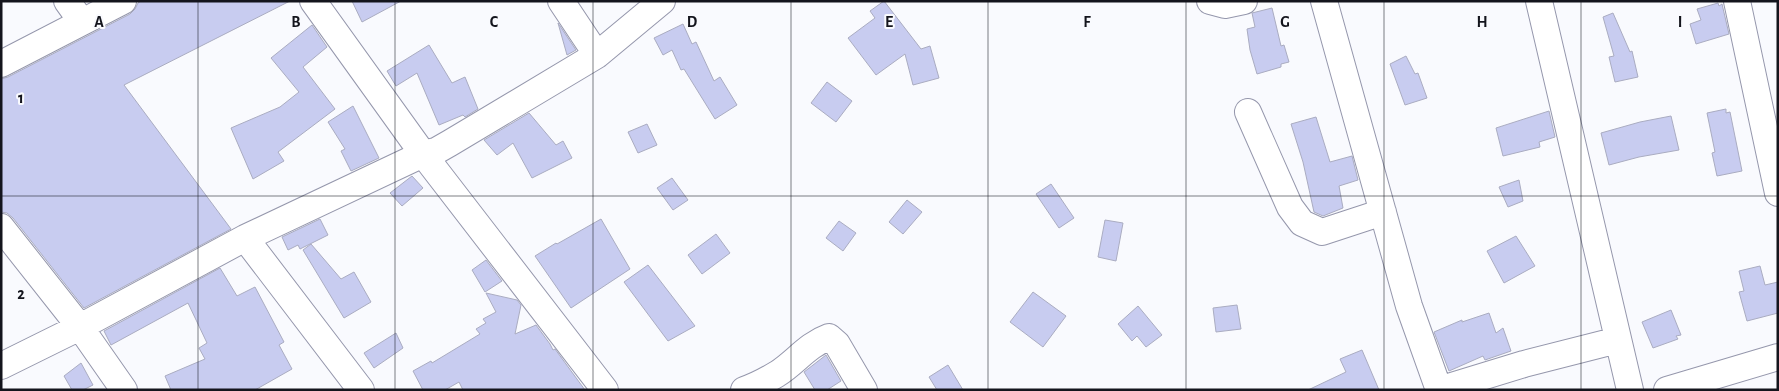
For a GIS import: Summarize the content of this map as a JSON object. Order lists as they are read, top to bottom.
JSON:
{
  "grid": {
    "columns": [
      "A",
      "B",
      "C",
      "D",
      "E",
      "F",
      "G",
      "H",
      "I"
    ],
    "rows": ["1", "2"]
  }
}
